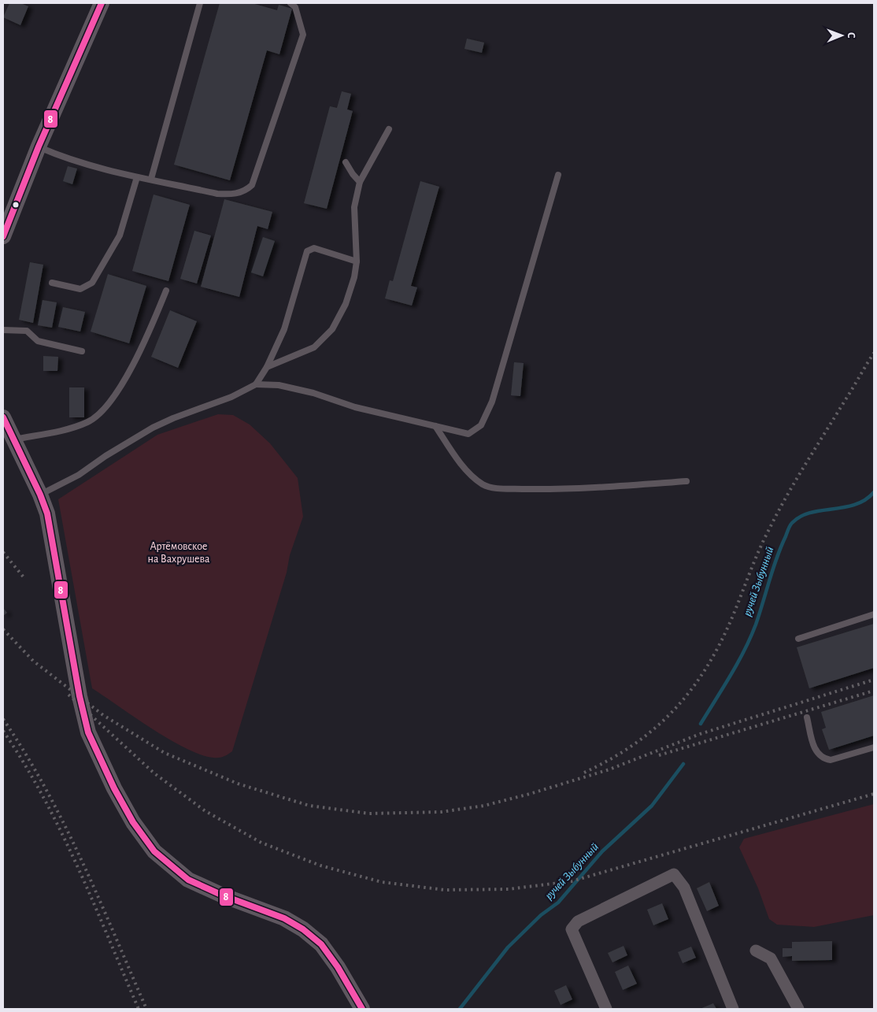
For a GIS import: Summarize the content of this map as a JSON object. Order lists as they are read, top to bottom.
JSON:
{
  "water": ["ручей Зыбунный"],
  "parks": ["Артёмовское на Вахрушева"],
  "lines": ["transit line 8"],
  "north": "right"
}
